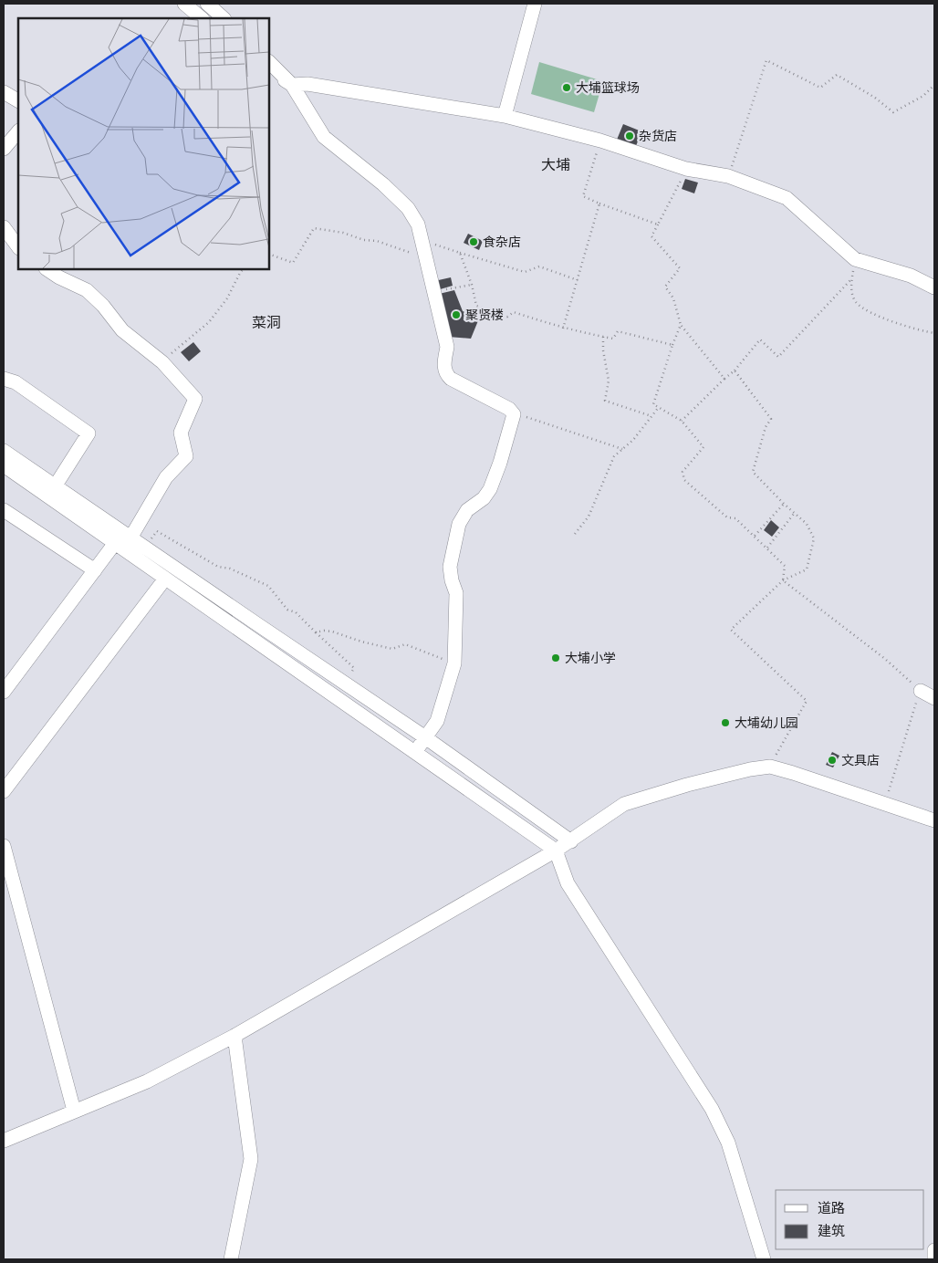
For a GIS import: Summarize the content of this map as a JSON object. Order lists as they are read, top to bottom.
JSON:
{
  "districts": ["大埔", "菜洞"],
  "places": [
    "大埔篮球场",
    "杂货店",
    "食杂店",
    "聚贤楼",
    "大埔小学",
    "大埔幼儿园",
    "文具店"
  ],
  "legend": ["道路", "建筑"]
}
